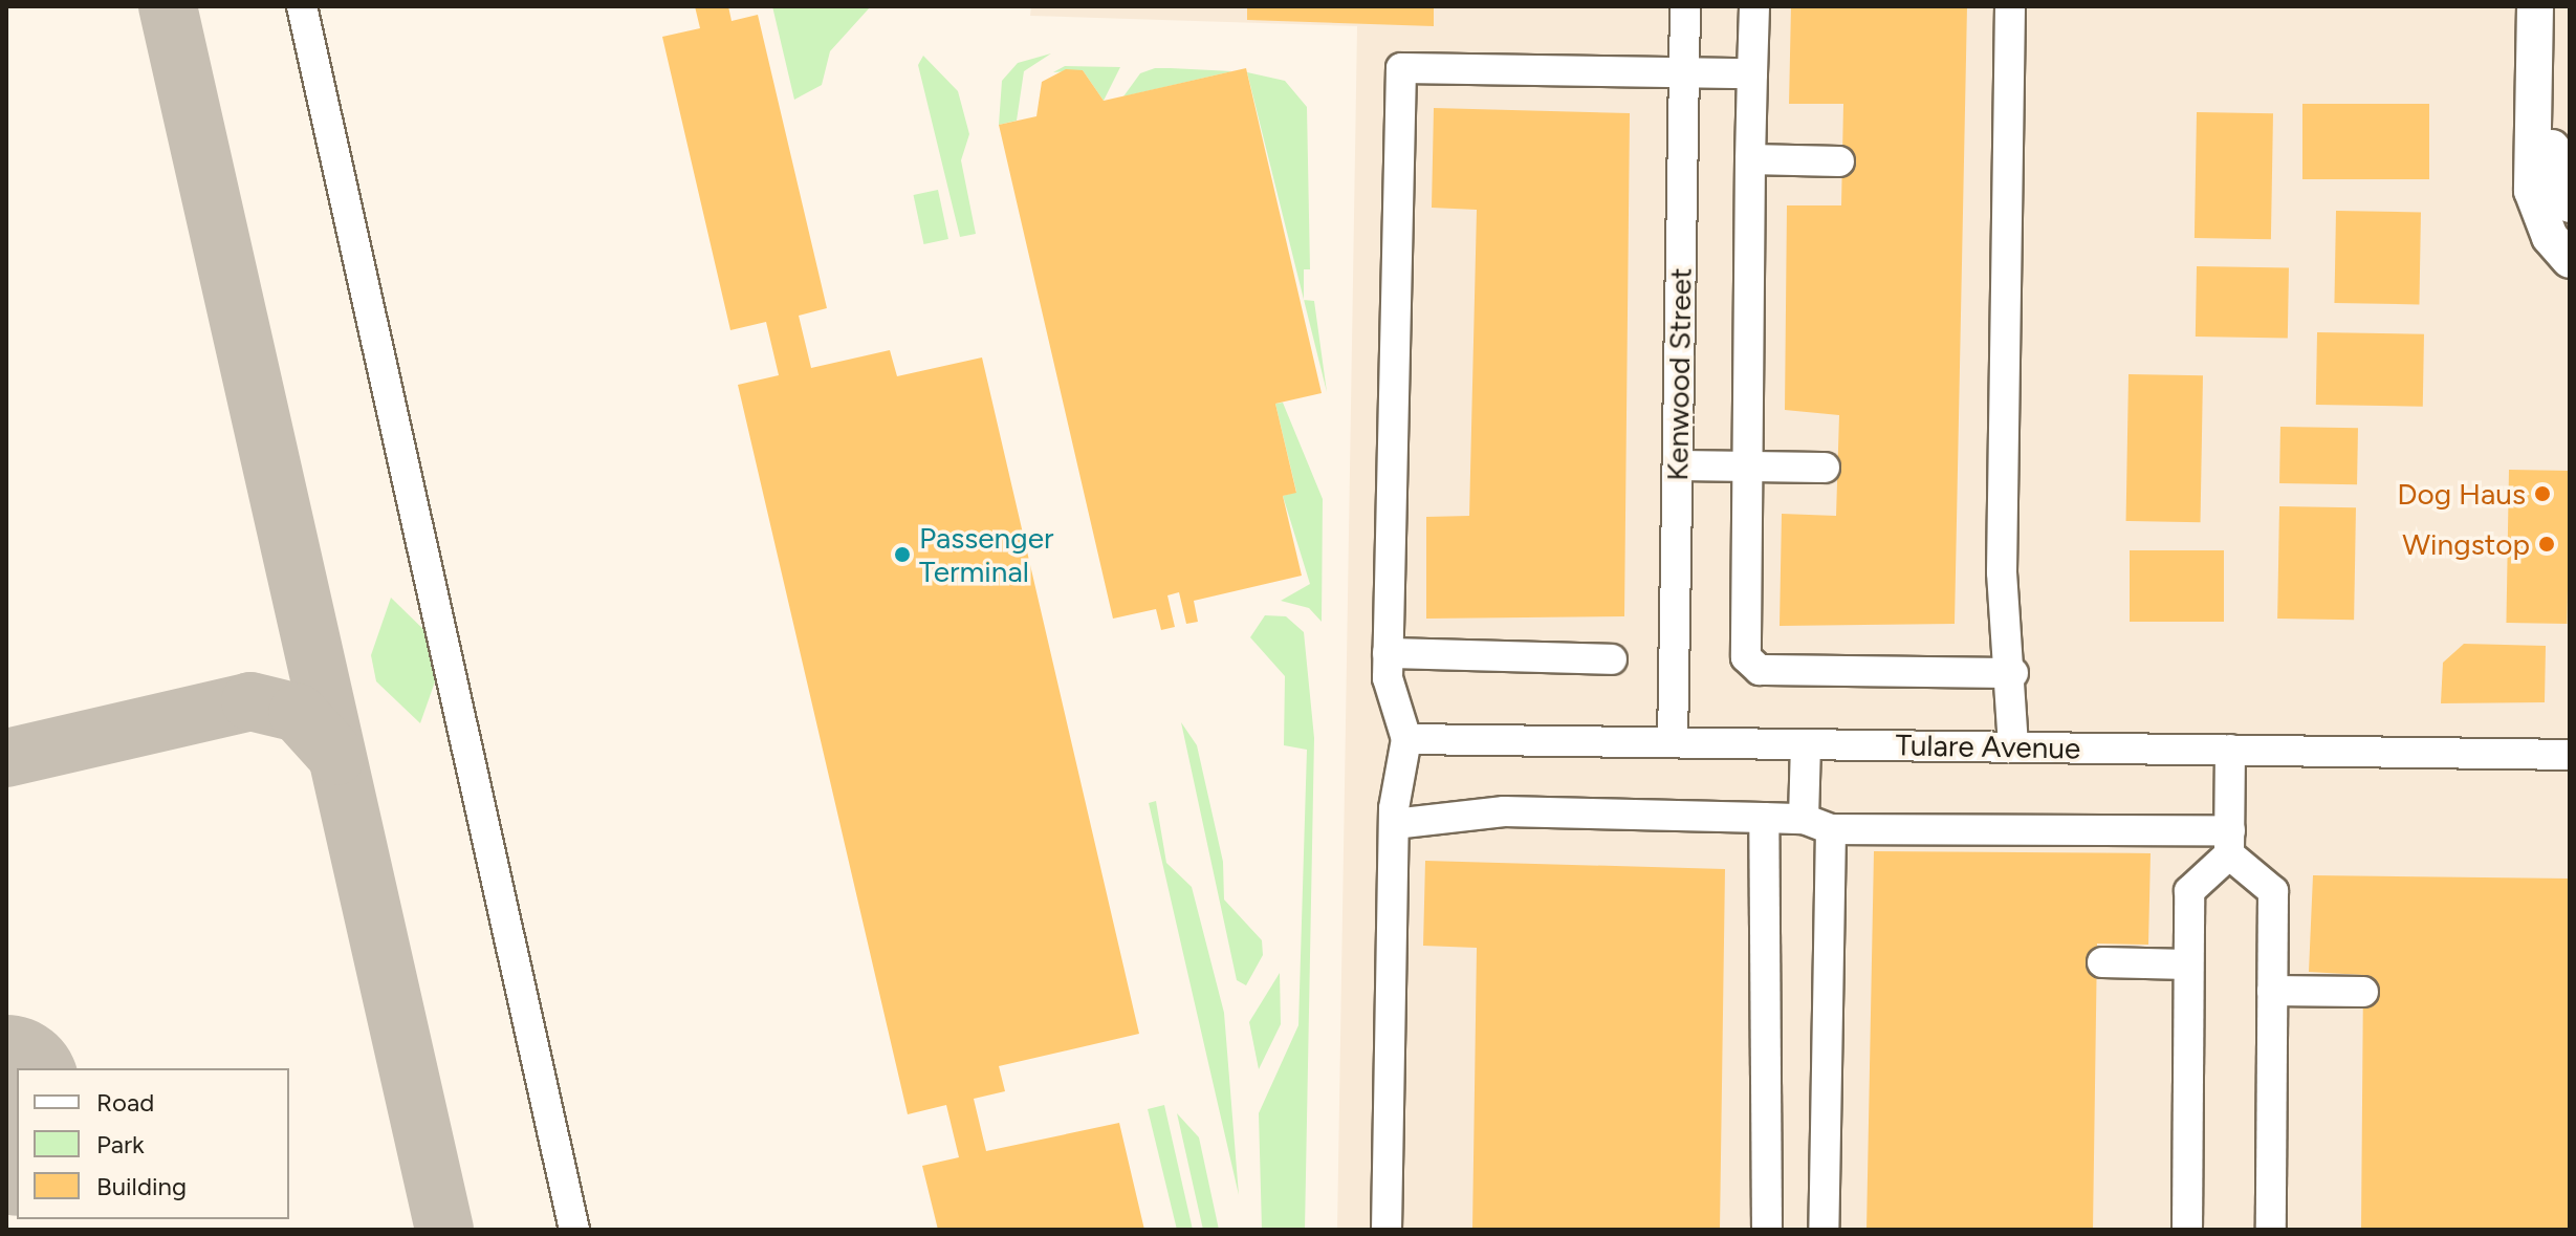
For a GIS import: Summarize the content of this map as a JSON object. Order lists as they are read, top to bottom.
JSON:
{
  "streets": {
    "street": ["Kenwood Street", "Tulare Avenue"]
  },
  "crossings": [
    ["Kenwood Street", "Tulare Avenue"]
  ],
  "places": ["Dog Haus", "Wingstop", "Passenger Terminal"],
  "legend": ["Road", "Park", "Building"]
}
